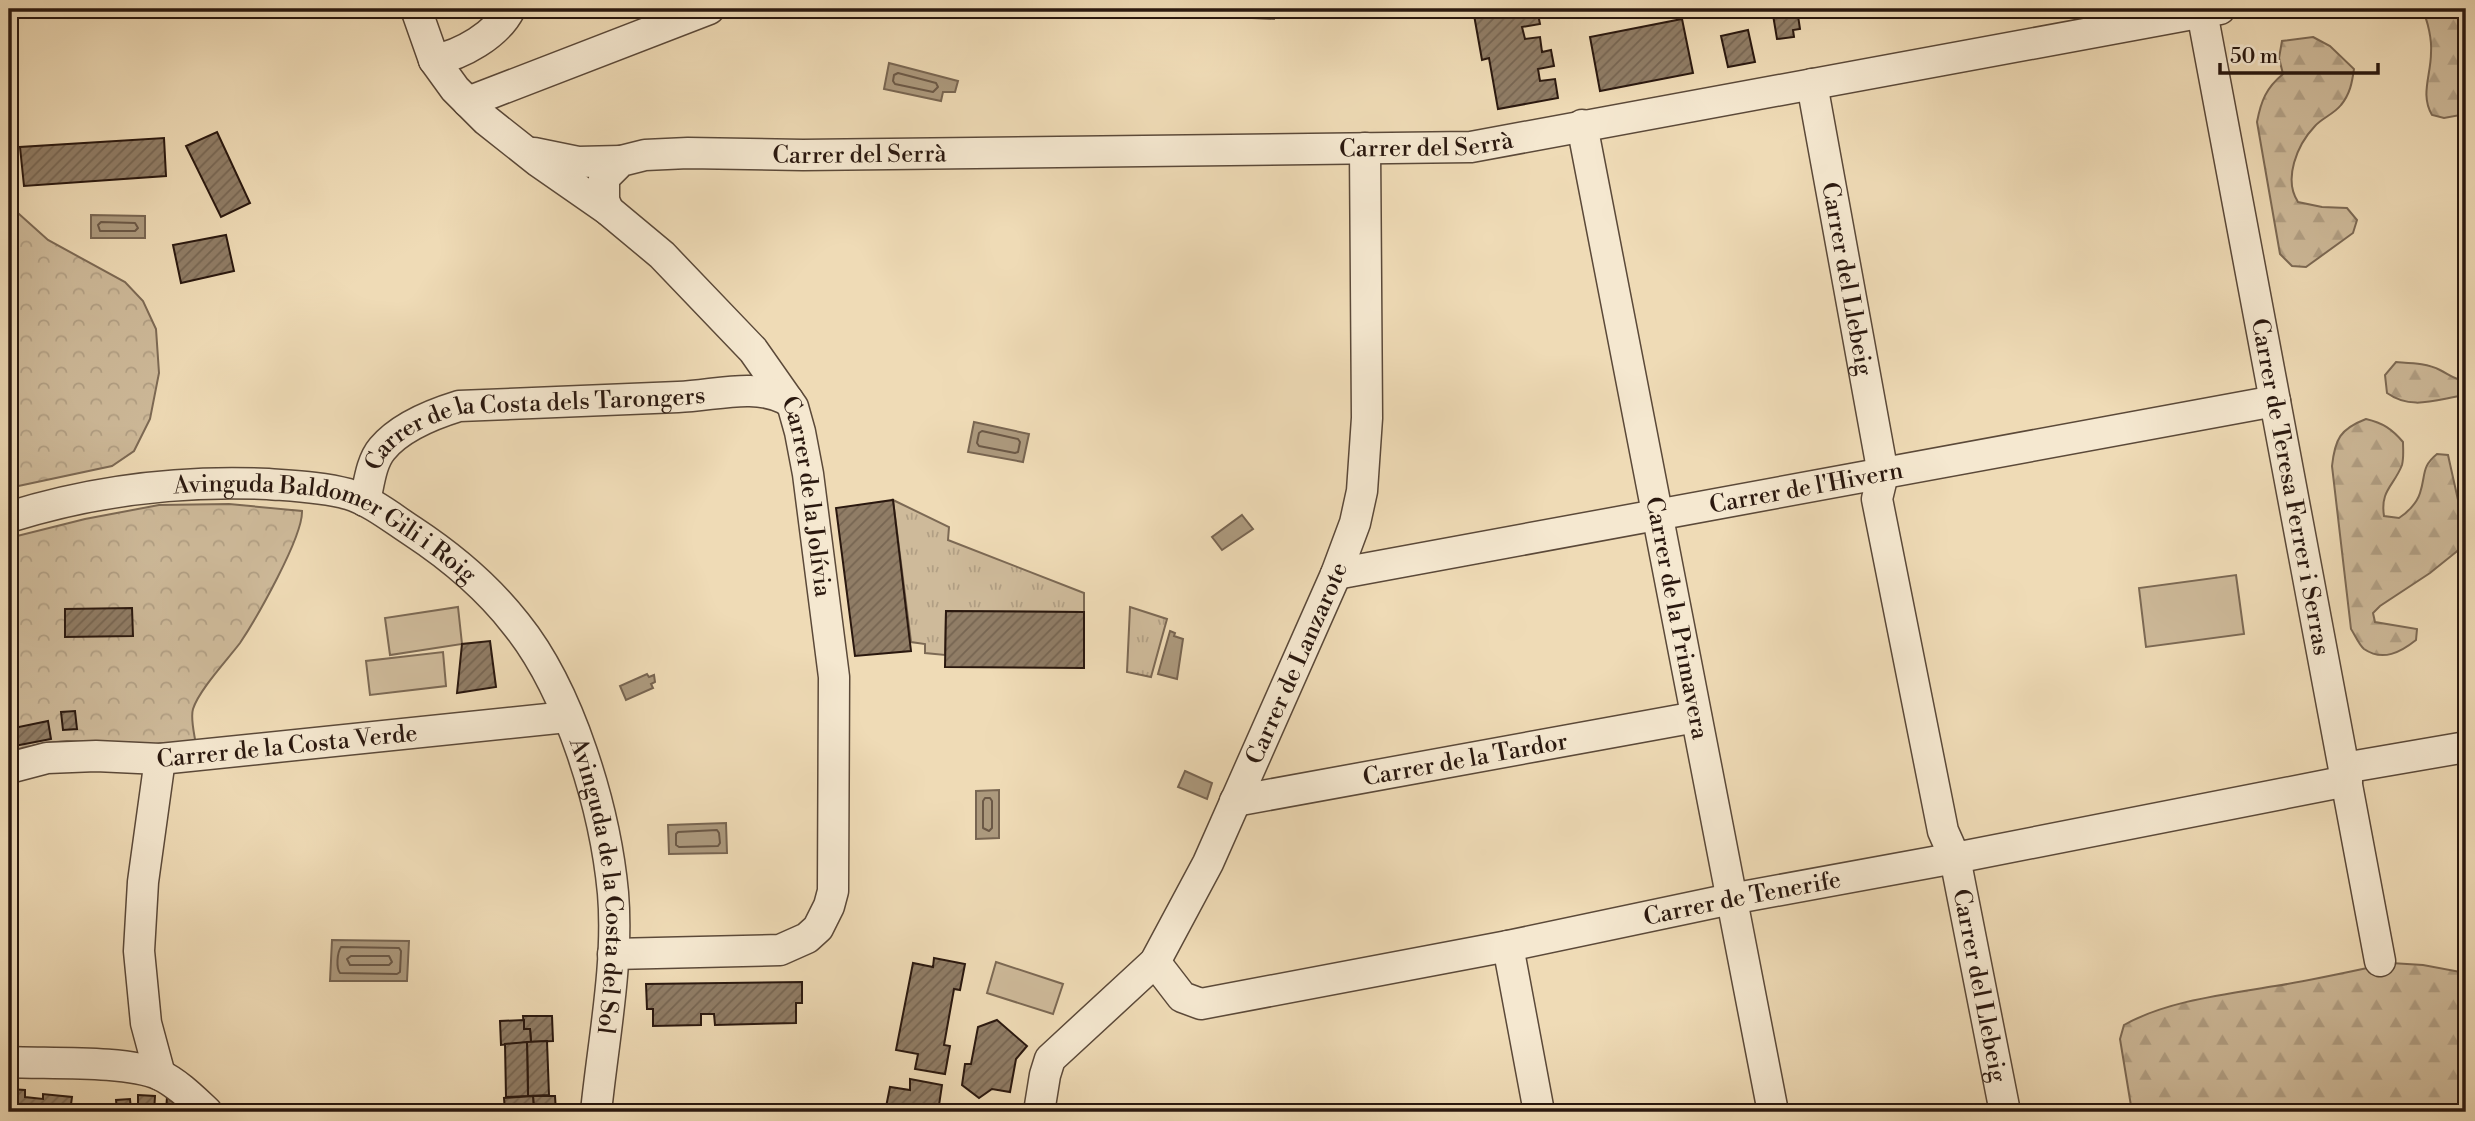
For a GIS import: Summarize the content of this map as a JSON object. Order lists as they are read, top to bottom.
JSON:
{
  "streets": {
    "street": [
      "Carrer del Serrà",
      "Carrer del Llebeig",
      "Carrer de la Costa dels Tarongers",
      "Carrer de Teresa Ferrer i Serras",
      "Carrer de l'Hivern",
      "Carrer de la Jolívia",
      "Avinguda Baldomer Gili i Roig",
      "Carrer de la Primavera",
      "Carrer de Lanzarote",
      "Carrer de la Costa Verde",
      "Carrer de la Tardor",
      "Avinguda de la Costa del Sol",
      "Carrer de Tenerife"
    ]
  },
  "crossings": [
    ["Carrer del Serrà", "Carrer del Llebeig"],
    ["Carrer del Serrà", "Carrer de Teresa Ferrer i Serras"],
    ["Carrer del Serrà", "Carrer de la Jolívia"],
    ["Carrer del Serrà", "Carrer de la Primavera"],
    ["Carrer del Serrà", "Carrer de Lanzarote"],
    ["Carrer del Llebeig", "Carrer de l'Hivern"],
    ["Carrer del Llebeig", "Carrer de Tenerife"],
    ["Carrer de la Costa dels Tarongers", "Carrer de la Jolívia"],
    ["Carrer de la Costa dels Tarongers", "Avinguda Baldomer Gili i Roig"],
    ["Carrer de Teresa Ferrer i Serras", "Carrer de l'Hivern"],
    ["Carrer de Teresa Ferrer i Serras", "Carrer de Tenerife"],
    ["Carrer de l'Hivern", "Carrer de la Primavera"],
    ["Carrer de l'Hivern", "Carrer de Lanzarote"],
    ["Carrer de la Jolívia", "Avinguda de la Costa del Sol"],
    ["Avinguda Baldomer Gili i Roig", "Carrer de la Costa Verde"],
    ["Avinguda Baldomer Gili i Roig", "Avinguda de la Costa del Sol"],
    ["Carrer de la Primavera", "Carrer de la Tardor"],
    ["Carrer de la Primavera", "Carrer de Tenerife"],
    ["Carrer de Lanzarote", "Carrer de la Tardor"],
    ["Carrer de Lanzarote", "Carrer de Tenerife"],
    ["Carrer de la Costa Verde", "Avinguda de la Costa del Sol"]
  ],
  "scale_bar": "50 m"
}
